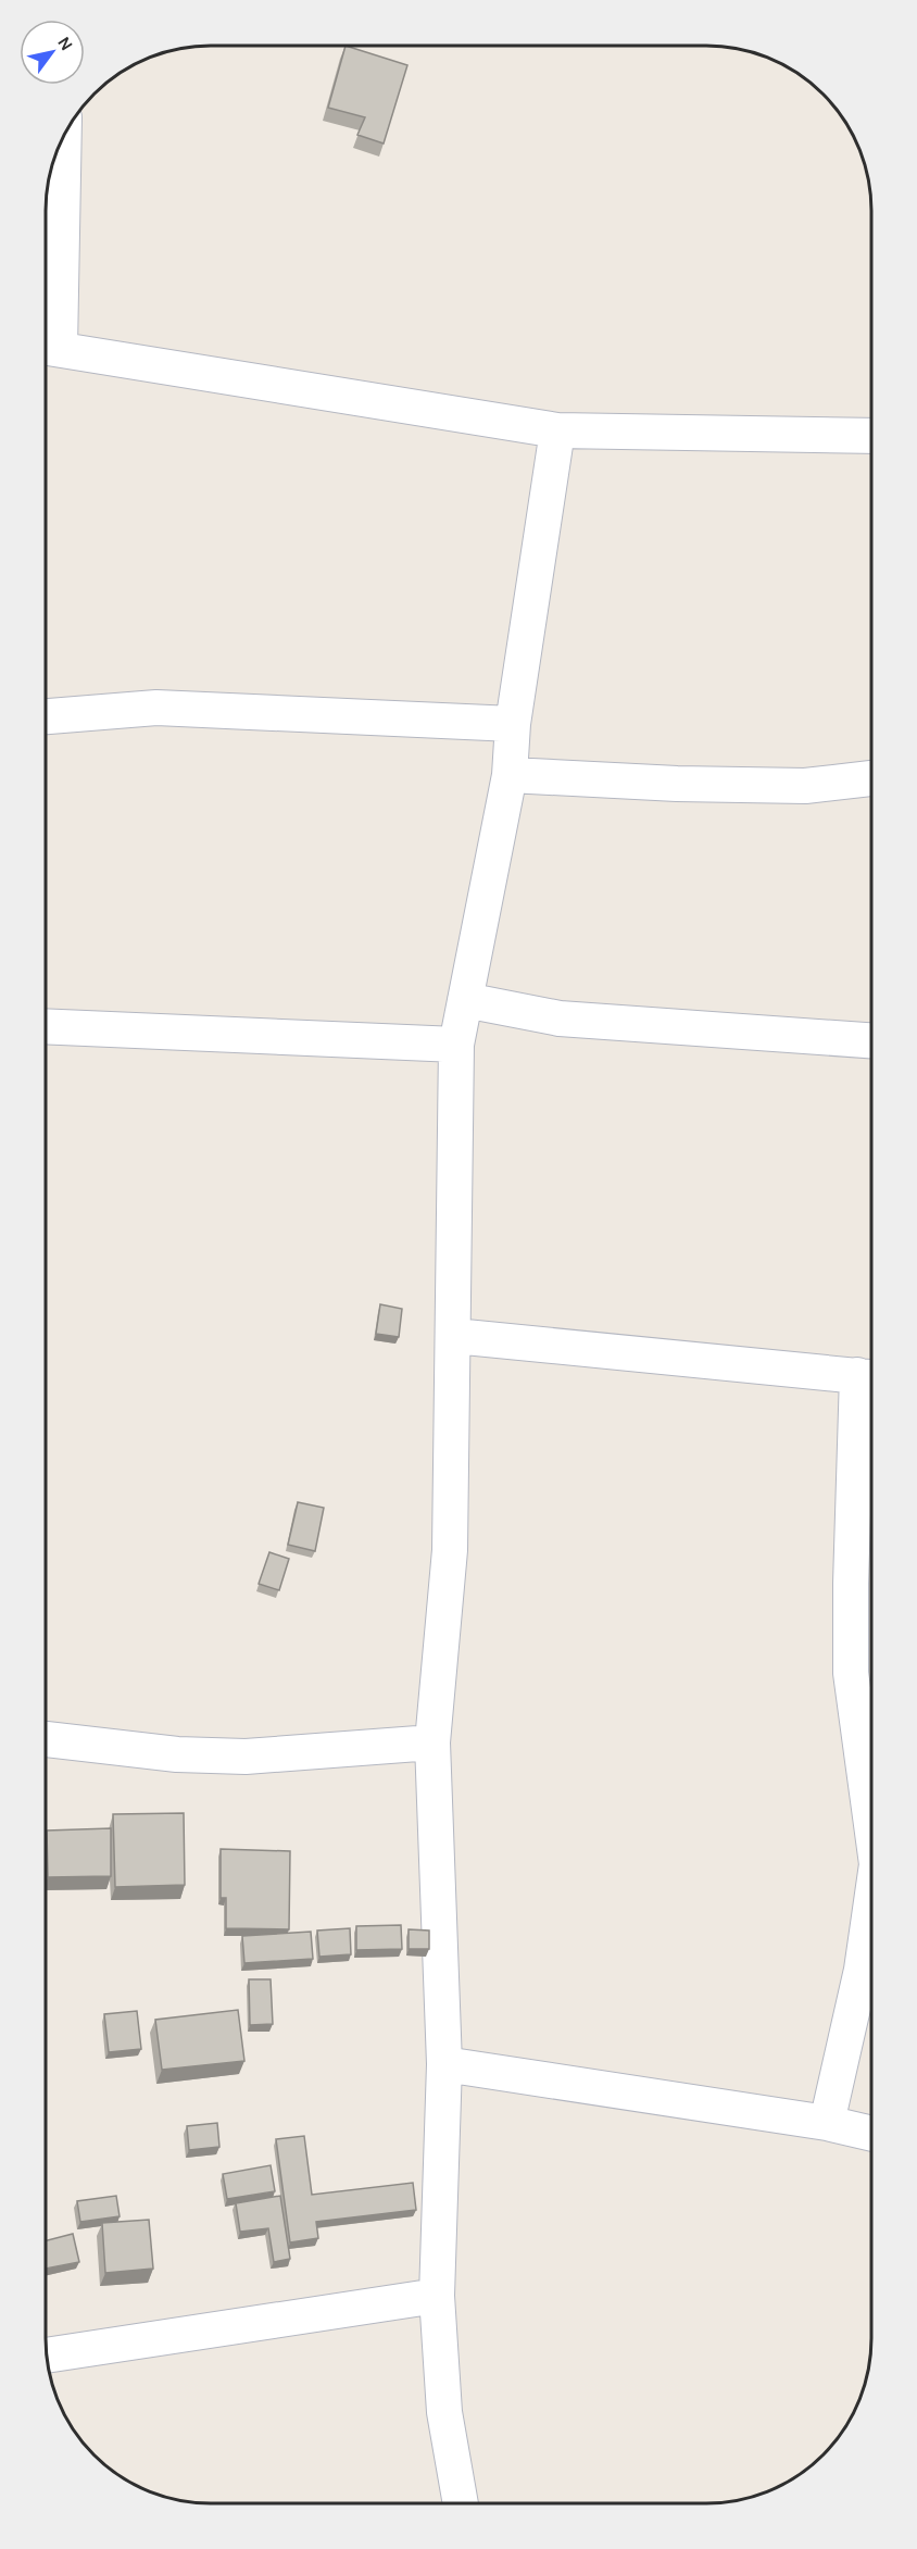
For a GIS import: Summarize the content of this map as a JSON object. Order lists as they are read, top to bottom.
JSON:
{
  "north": "top right"
}
